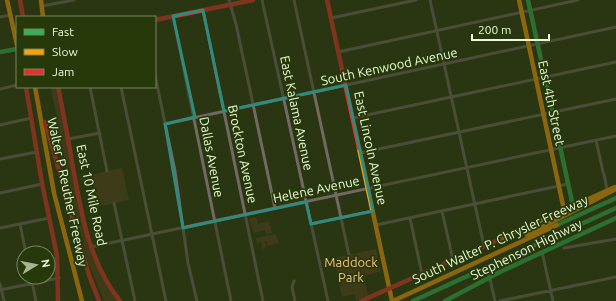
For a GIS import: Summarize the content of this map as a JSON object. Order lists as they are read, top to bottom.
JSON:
{
  "streets": {
    "main road": [
      "East 4th Street",
      "East Lincoln Avenue",
      "Walter P Reuther Freeway",
      "East 10 Mile Road",
      "South Walter P. Chrysler Freeway",
      "Stephenson Highway"
    ],
    "street": [
      "South Kenwood Avenue",
      "East Kalama Avenue",
      "Brockton Avenue",
      "Dallas Avenue",
      "Helene Avenue"
    ]
  },
  "crossings": [
    ["South Kenwood Avenue", "East 4th Street"],
    ["South Kenwood Avenue", "East Kalama Avenue"],
    ["South Kenwood Avenue", "East Lincoln Avenue"],
    ["South Kenwood Avenue", "Brockton Avenue"],
    ["South Kenwood Avenue", "Dallas Avenue"],
    ["East 4th Street", "Helene Avenue"],
    ["East Kalama Avenue", "Helene Avenue"],
    ["East Lincoln Avenue", "Helene Avenue"],
    ["East Lincoln Avenue", "South Walter P. Chrysler Freeway"],
    ["Brockton Avenue", "Helene Avenue"],
    ["Dallas Avenue", "Helene Avenue"],
    ["Helene Avenue", "East 10 Mile Road"]
  ],
  "parks": ["Maddock Park"],
  "legend": ["Fast", "Slow", "Jam"],
  "scale_bar": "200 m",
  "north": "right"
}
